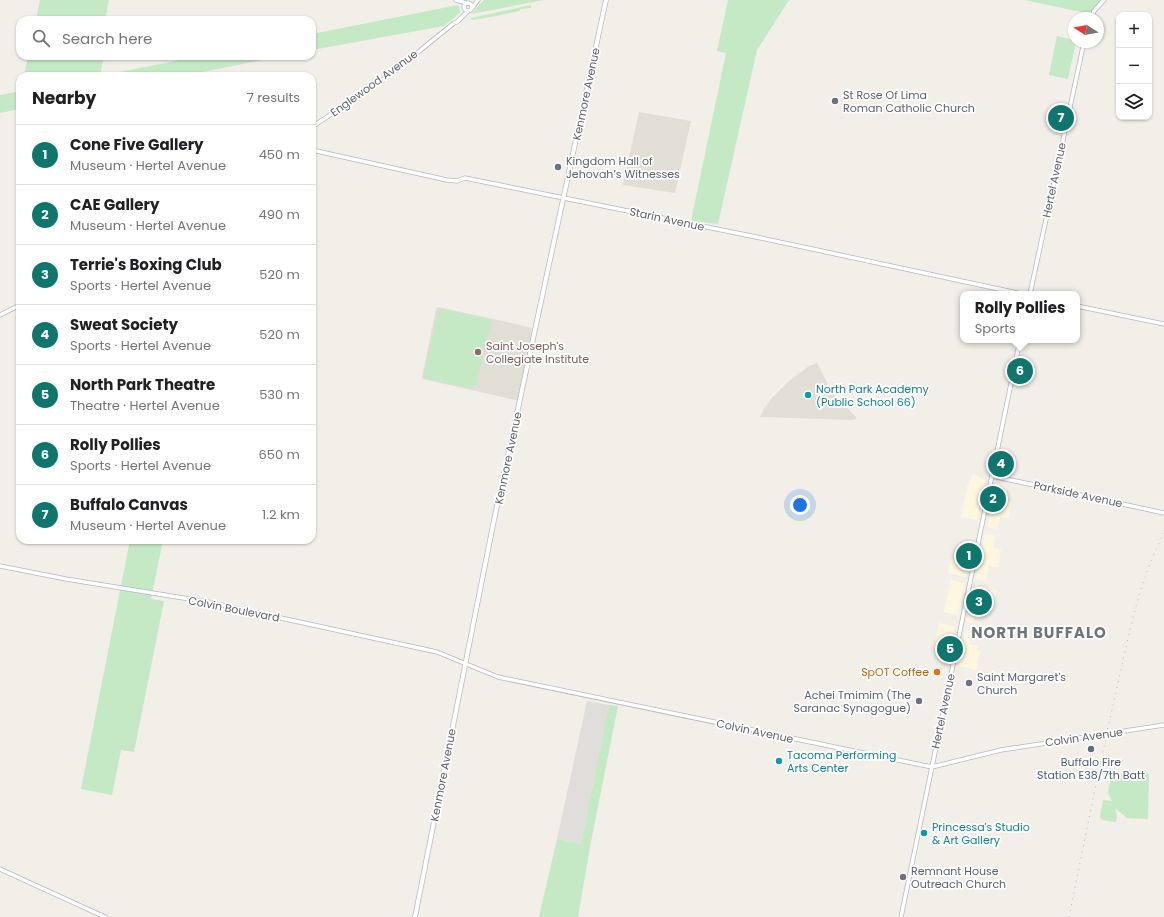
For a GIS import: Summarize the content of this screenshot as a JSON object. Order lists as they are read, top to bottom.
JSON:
{
  "streets": {
    "main road": ["Kenmore Avenue"],
    "street": [
      "Englewood Avenue",
      "Hertel Avenue",
      "Starin Avenue",
      "Parkside Avenue",
      "Colvin Boulevard",
      "Colvin Avenue"
    ]
  },
  "crossings": [
    ["Kenmore Avenue", "Starin Avenue"],
    ["Kenmore Avenue", "Colvin Boulevard"],
    ["Kenmore Avenue", "Colvin Avenue"],
    ["Hertel Avenue", "Parkside Avenue"],
    ["Hertel Avenue", "Colvin Avenue"],
    ["Colvin Boulevard", "Colvin Avenue"]
  ],
  "districts": ["NORTH BUFFALO"],
  "places": [
    "St Rose Of Lima Roman Catholic Church",
    "Kingdom Hall of Jehovah’s Witnesses",
    "Saint Joseph's Collegiate Institute",
    "North Park Academy (Public School 66)",
    "SpOT Coffee",
    "Saint Margaret's Church",
    "Achei Tmimim (The Saranac Synagogue)",
    "Buffalo Fire Station E38/7th Batt",
    "Tacoma Performing Arts Center",
    "Princessa's Studio & Art Gallery",
    "Remnant House Outreach Church"
  ],
  "north": "left",
  "page": {
    "map_buttons": ["+", "−"],
    "search": "Search here",
    "heading": ["Nearby", "7 results"],
    "pins": [
      "7",
      "6",
      "4",
      "2",
      "1",
      "3",
      "5"
    ],
    "list": [
      {
        "mark": "1",
        "name": "Cone Five Gallery",
        "note": "Museum · Hertel Avenue",
        "value": "450 m"
      },
      {
        "mark": "2",
        "name": "CAE Gallery",
        "note": "Museum · Hertel Avenue",
        "value": "490 m"
      },
      {
        "mark": "3",
        "name": "Terrie's Boxing Club",
        "note": "Sports · Hertel Avenue",
        "value": "520 m"
      },
      {
        "mark": "4",
        "name": "Sweat Society",
        "note": "Sports · Hertel Avenue",
        "value": "520 m"
      },
      {
        "mark": "5",
        "name": "North Park Theatre",
        "note": "Theatre · Hertel Avenue",
        "value": "530 m"
      },
      {
        "mark": "6",
        "name": "Rolly Pollies",
        "note": "Sports · Hertel Avenue",
        "value": "650 m"
      },
      {
        "mark": "7",
        "name": "Buffalo Canvas",
        "note": "Museum · Hertel Avenue",
        "value": "1.2 km"
      }
    ],
    "popup": ["Rolly Pollies", "Sports"]
  }
}
